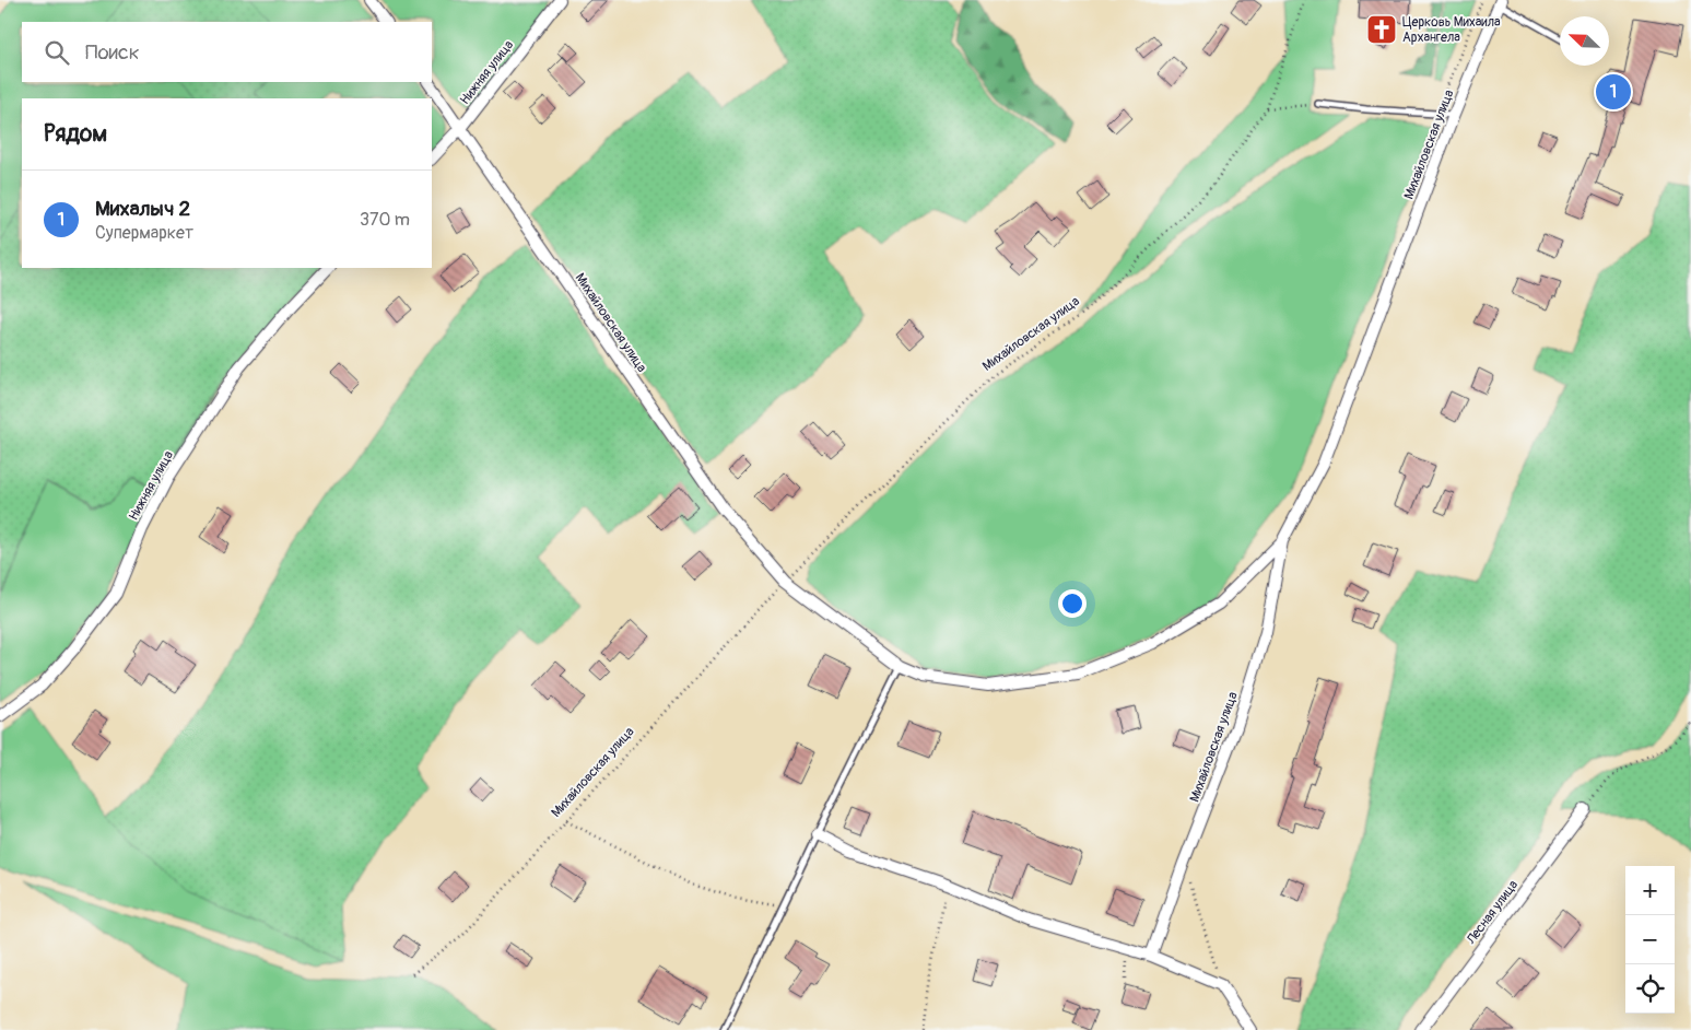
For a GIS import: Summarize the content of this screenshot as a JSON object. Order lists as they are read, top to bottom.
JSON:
{
  "streets": {
    "street": ["Нижняя улица", "Михайловская улица", "Лесная улица"]
  },
  "crossings": [
    ["Нижняя улица", "Михайловская улица"]
  ],
  "places": {
    "church": ["Церковь Михаила Архангела"]
  },
  "north": "top left",
  "page": {
    "search": "Поиск",
    "pins": "1",
    "heading": "Рядом",
    "list": [
      {
        "mark": "1",
        "name": "Михалыч 2",
        "note": "Супермаркет",
        "value": "370 m"
      }
    ],
    "map_buttons": ["+", "−"]
  }
}
